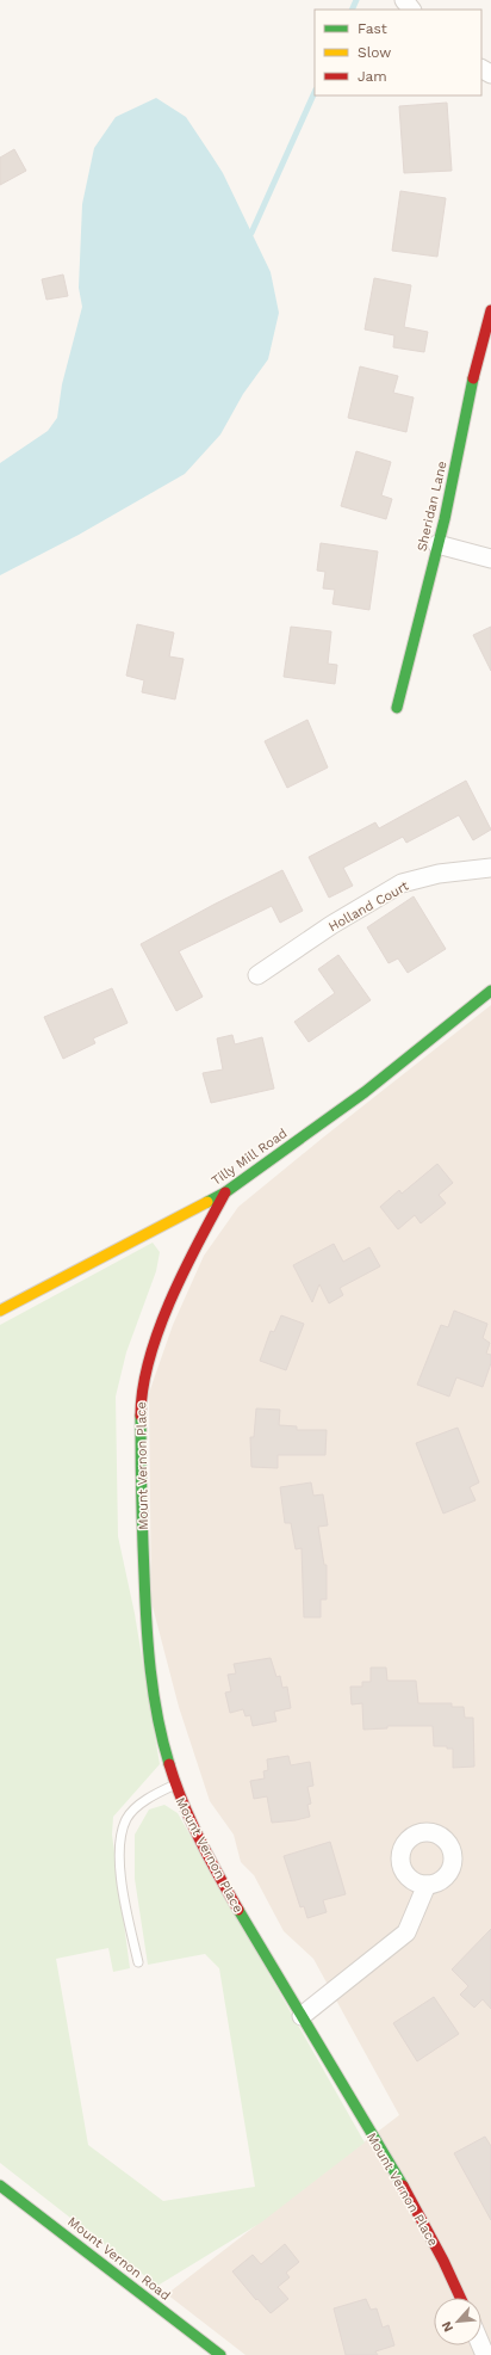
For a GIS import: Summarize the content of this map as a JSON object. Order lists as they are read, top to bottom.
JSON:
{
  "streets": {
    "street": [
      "Sheridan Lane",
      "Holland Court",
      "Tilly Mill Road",
      "Mount Vernon Place",
      "Mount Vernon Road"
    ]
  },
  "crossings": [
    ["Tilly Mill Road", "Mount Vernon Place"]
  ],
  "legend": ["Fast", "Slow", "Jam"],
  "north": "bottom left"
}
